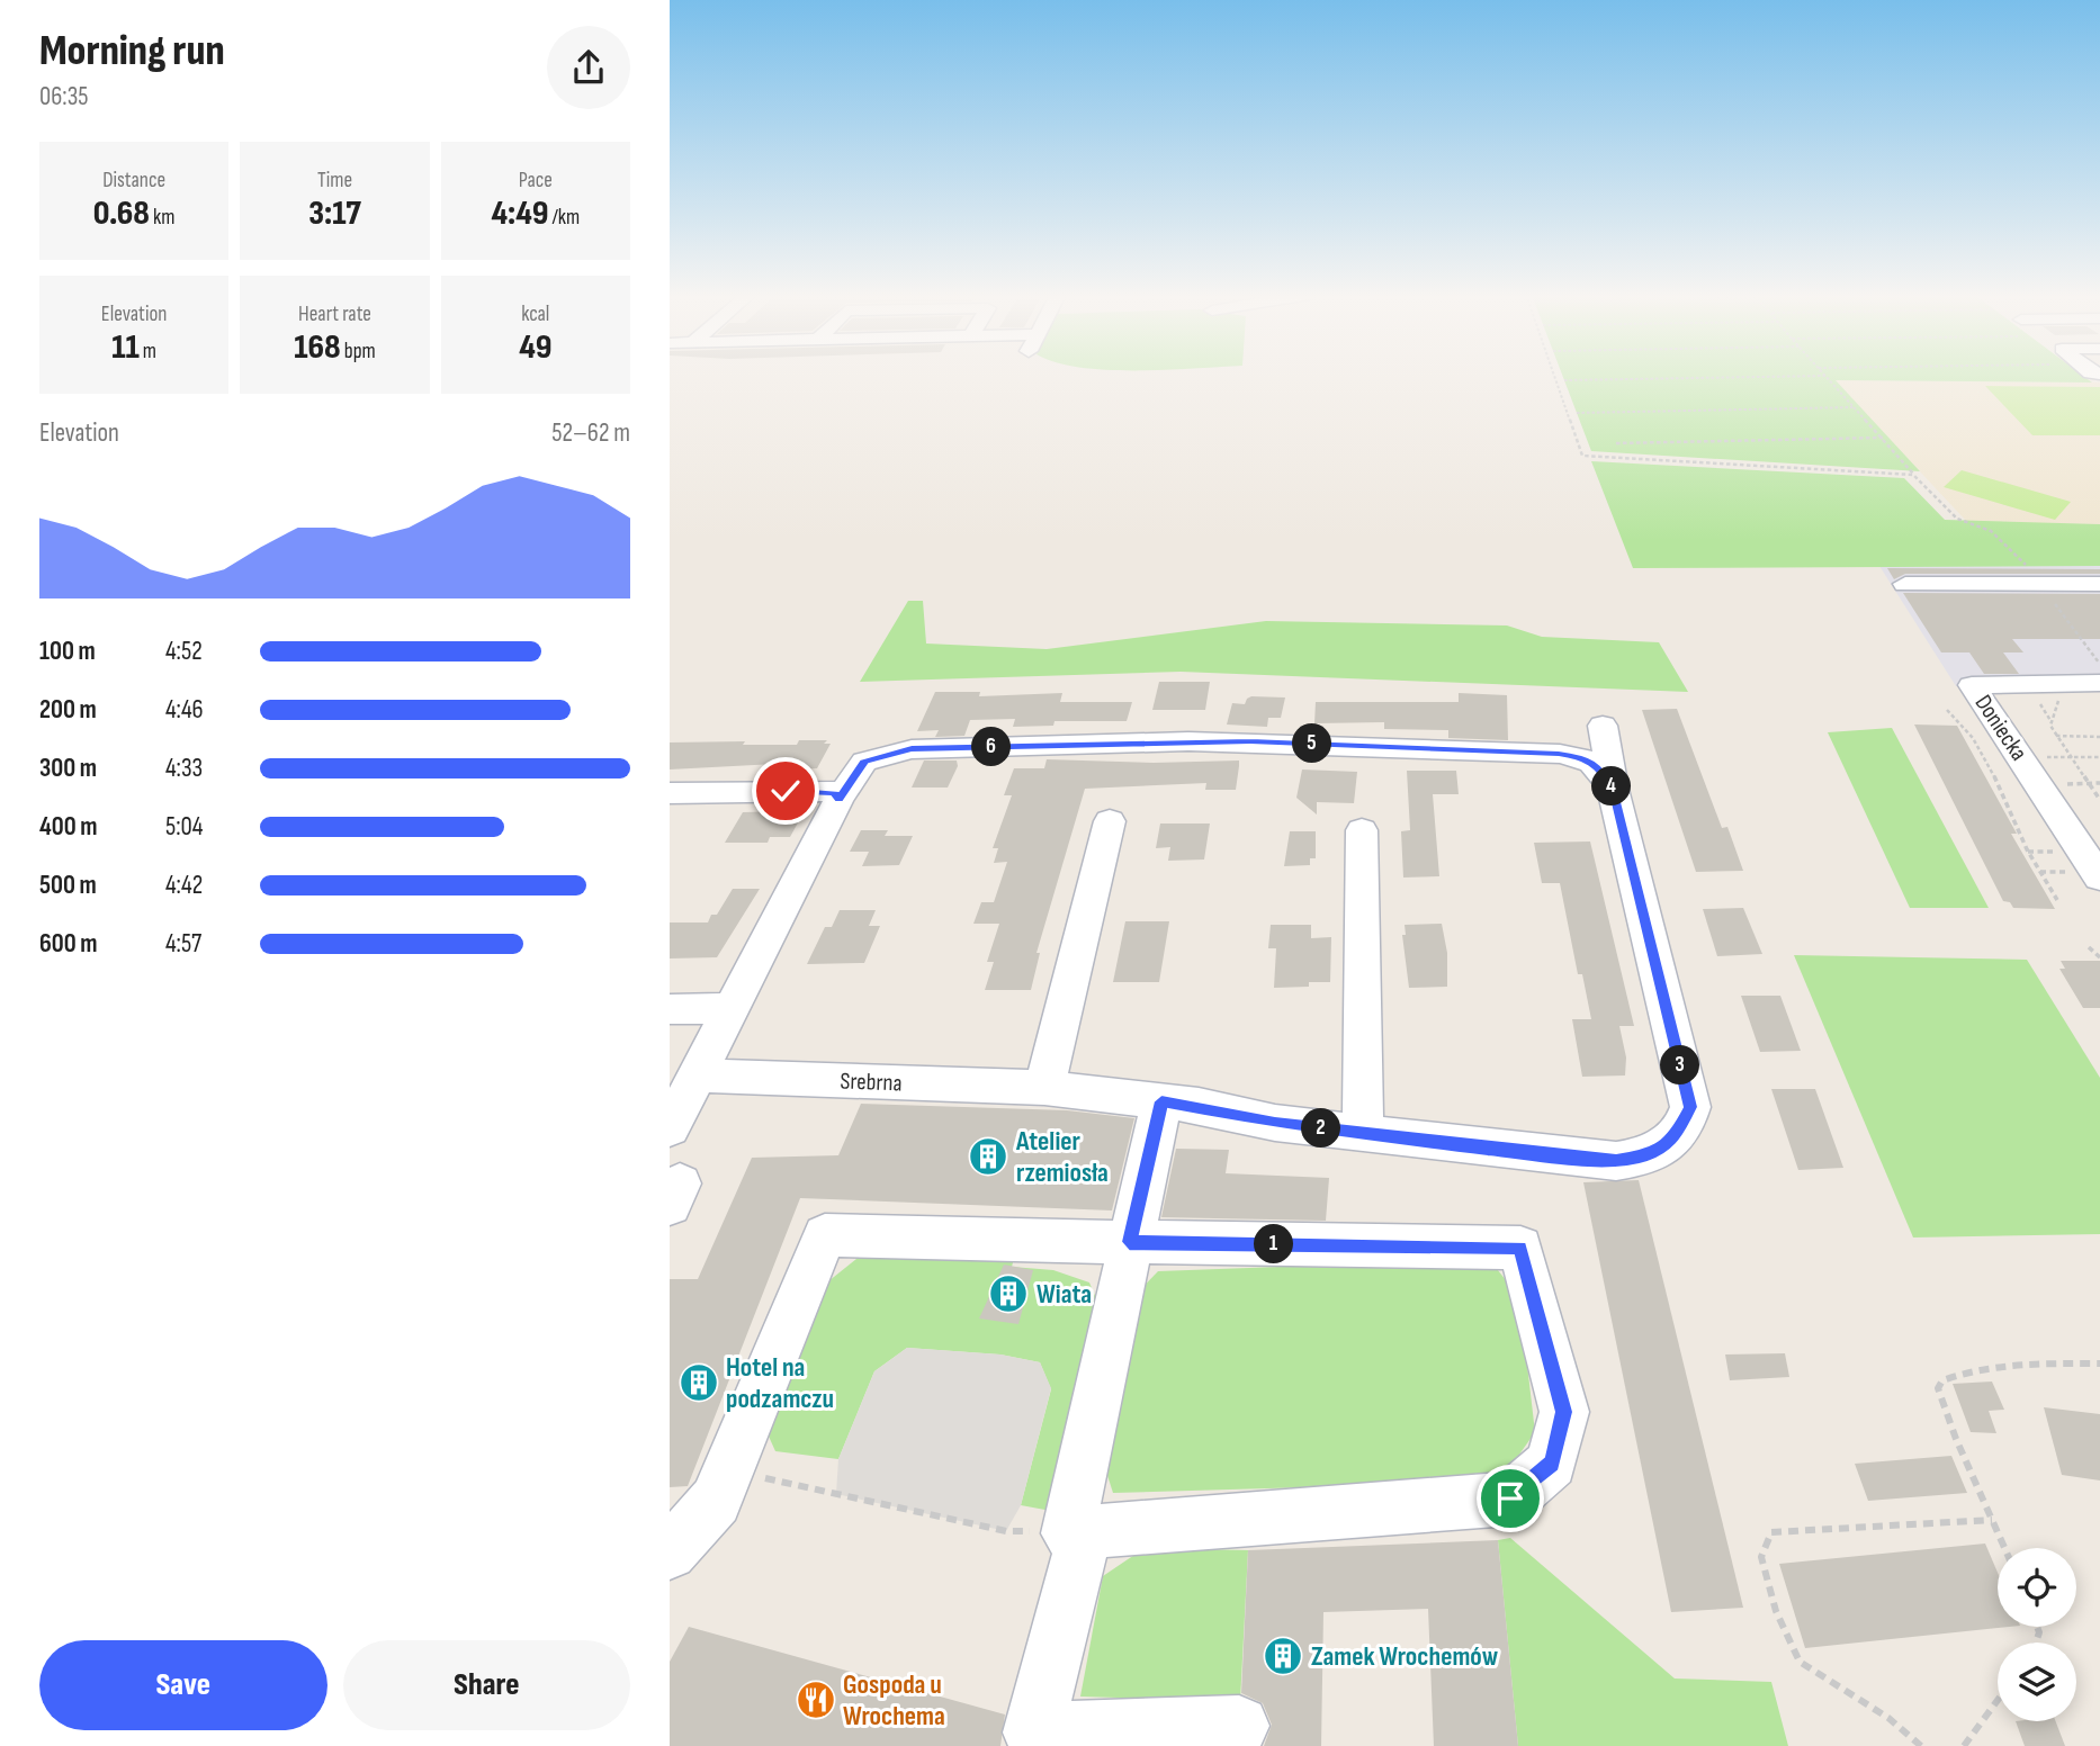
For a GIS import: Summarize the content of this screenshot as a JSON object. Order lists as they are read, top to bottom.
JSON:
{
  "streets": {
    "street": ["Doniecka", "Srebrna"]
  },
  "places": {
    "building": [
      "Atelier rzemiosła",
      "Wiata",
      "Hotel na podzamczu",
      "Zamek Wrochemów"
    ],
    "restaurant": ["Gospoda u Wrochema"]
  },
  "page": {
    "heading": ["Morning run", "06:35"],
    "stats": [
      ["Distance", "0.68 km"],
      ["Time", "3:17"],
      ["Pace", "4:49 /km"],
      ["Elevation", "11 m"],
      ["Heart rate", "168 bpm"],
      ["kcal", "49"]
    ],
    "chart": ["Elevation", "52–62 m"],
    "list": [
      {
        "name": "100 m",
        "note": "4:52"
      },
      {
        "name": "200 m",
        "note": "4:46"
      },
      {
        "name": "300 m",
        "note": "4:33"
      },
      {
        "name": "400 m",
        "note": "5:04"
      },
      {
        "name": "500 m",
        "note": "4:42"
      },
      {
        "name": "600 m",
        "note": "4:57"
      }
    ],
    "pins": [
      "5",
      "6",
      "4",
      "3",
      "2",
      "1"
    ],
    "buttons": ["Save", "Share"]
  }
}
